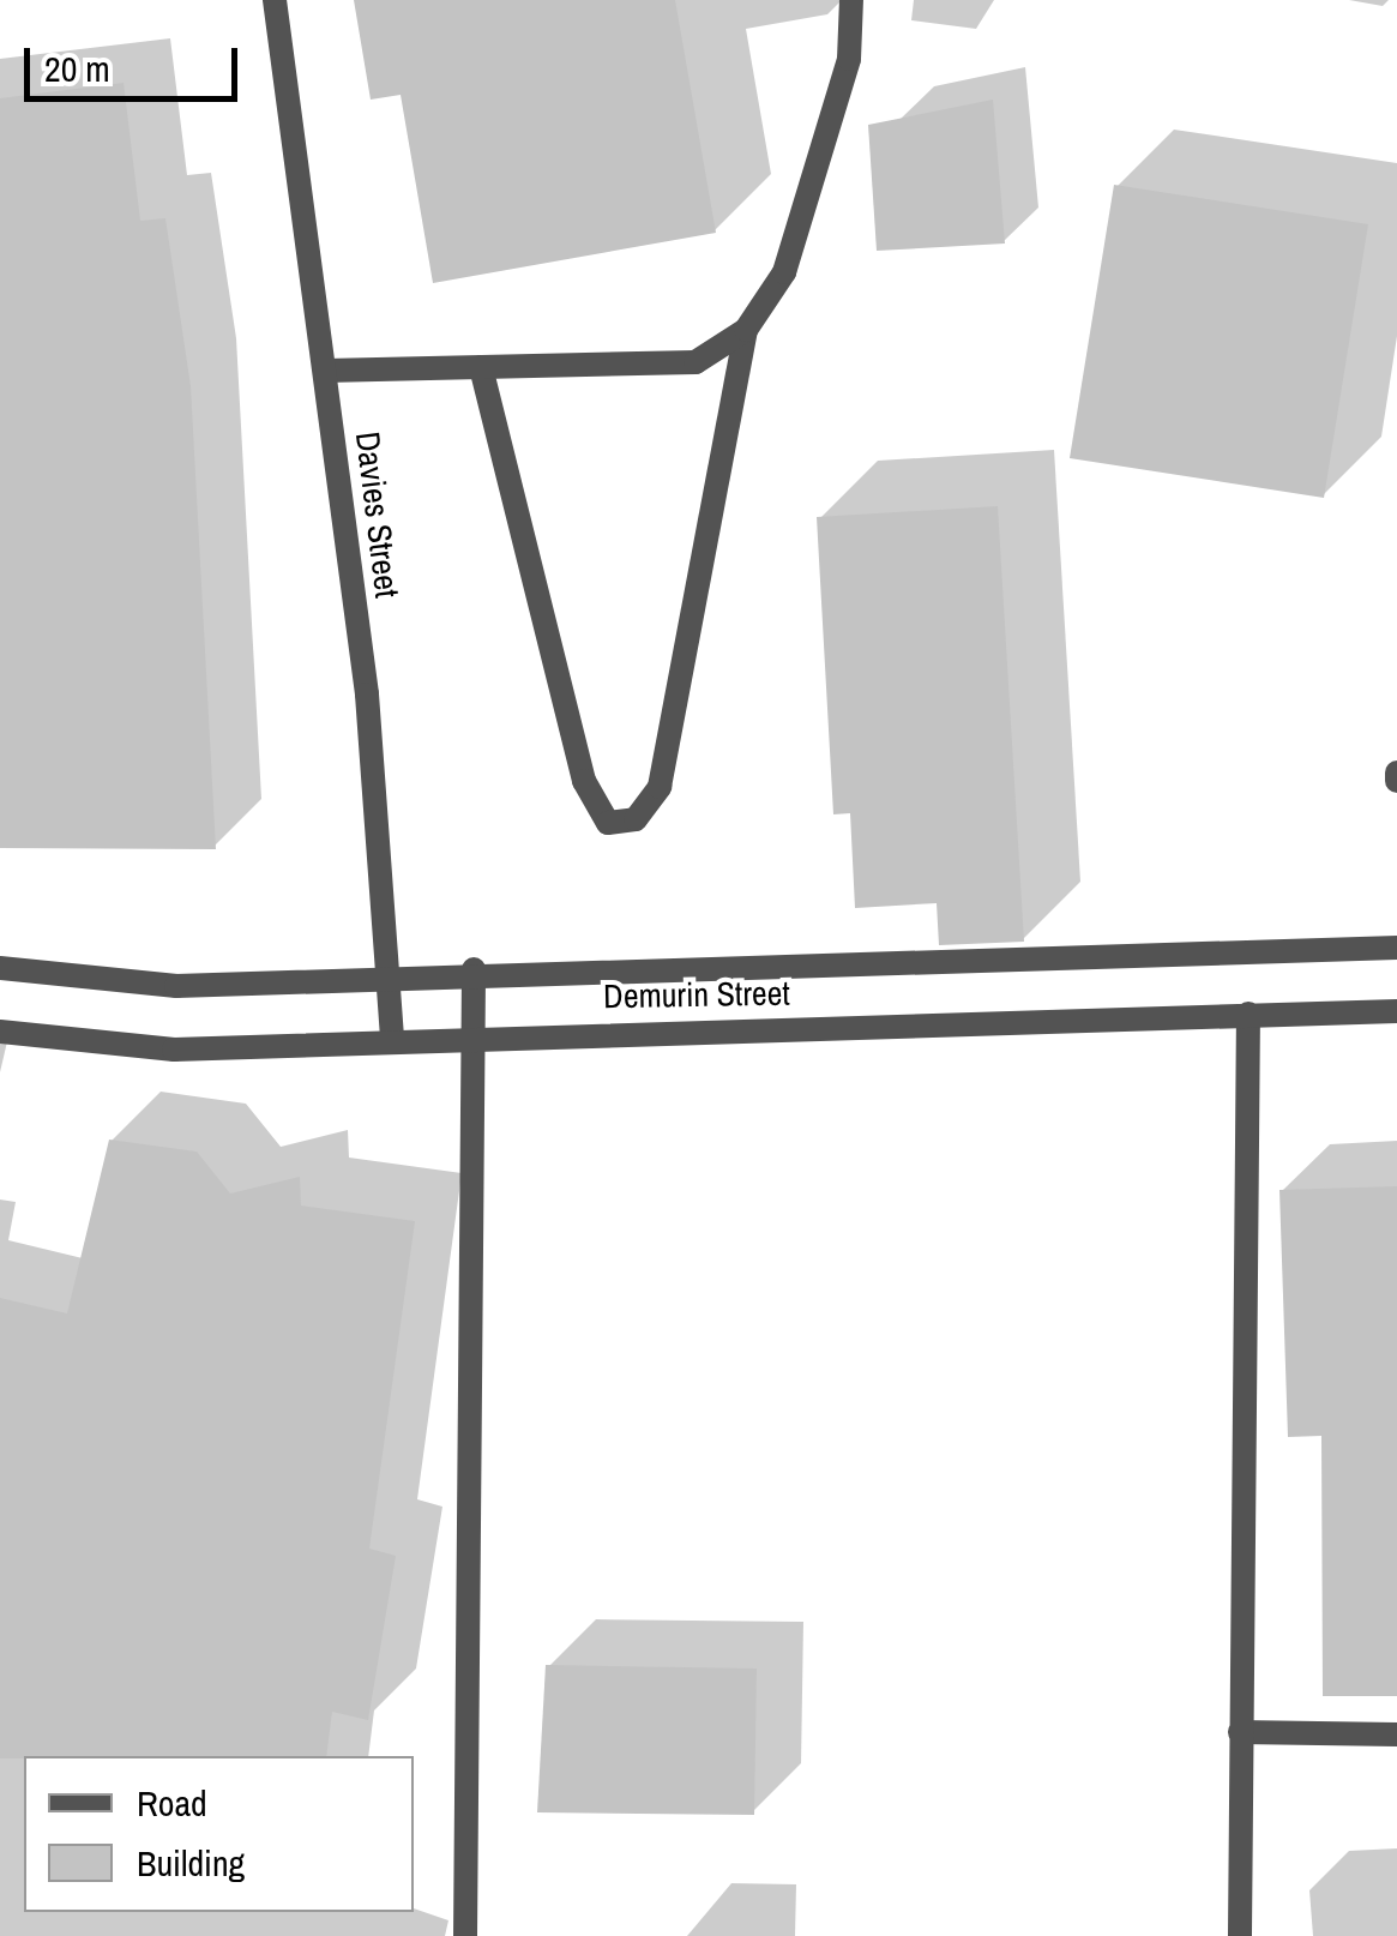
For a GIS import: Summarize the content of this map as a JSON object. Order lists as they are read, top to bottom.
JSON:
{
  "streets": {
    "street": ["Davies Street", "Demurin Street"]
  },
  "crossings": [
    ["Davies Street", "Demurin Street"]
  ],
  "legend": ["Road", "Building"],
  "scale_bar": "20 m"
}
